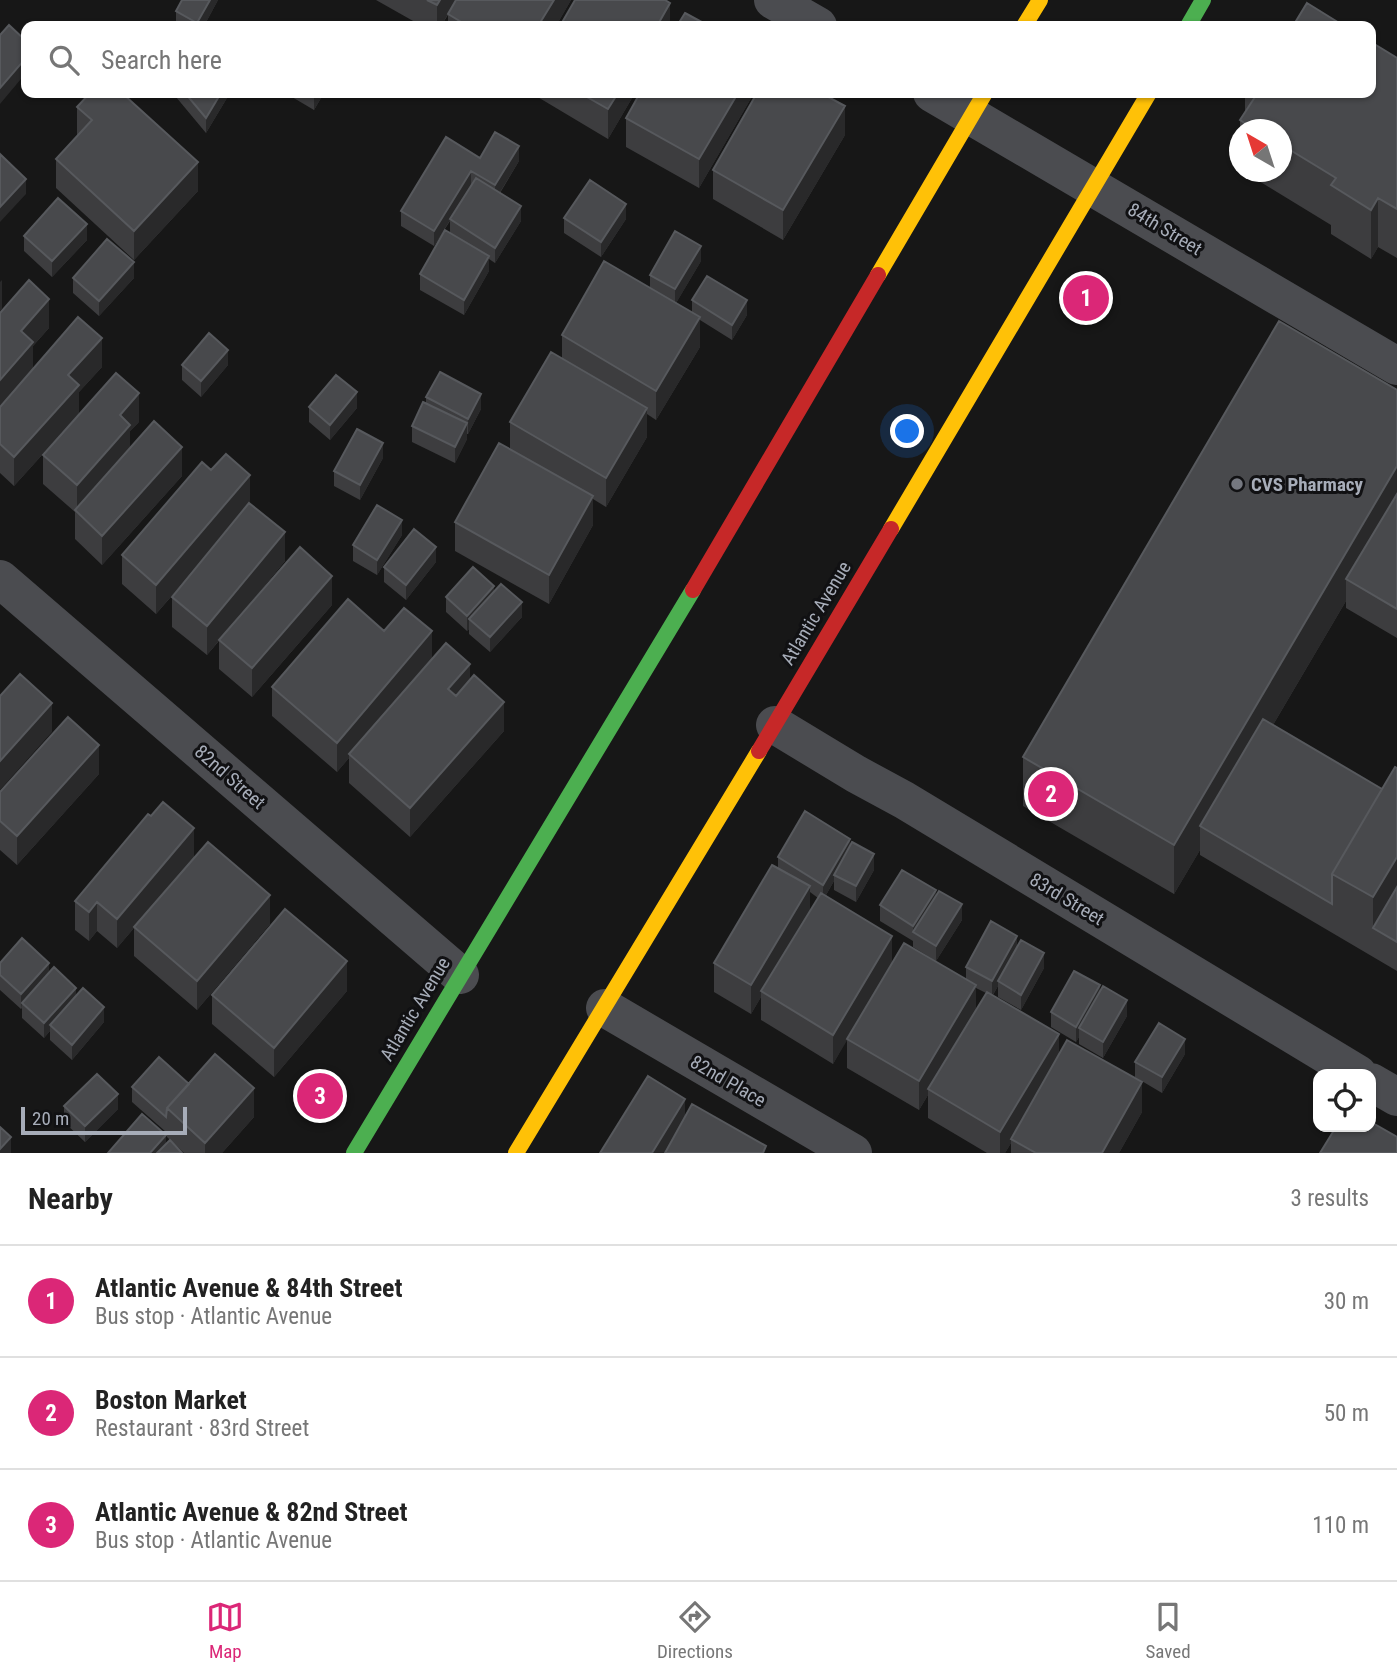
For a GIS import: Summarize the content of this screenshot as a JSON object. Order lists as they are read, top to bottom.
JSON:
{
  "streets": {
    "main road": ["Atlantic Avenue"],
    "street": [
      "84th Street",
      "82nd Street",
      "83rd Street",
      "82nd Place"
    ]
  },
  "crossings": [
    ["84th Street", "Atlantic Avenue"],
    ["Atlantic Avenue", "82nd Street"],
    ["Atlantic Avenue", "83rd Street"],
    ["Atlantic Avenue", "82nd Place"]
  ],
  "places": ["CVS Pharmacy"],
  "scale_bar": "20 m",
  "north": "top left",
  "page": {
    "search": "Search here",
    "pins": ["1", "2", "3"],
    "scale": "20 m",
    "heading": ["Nearby", "3 results"],
    "list": [
      {
        "mark": "1",
        "name": "Atlantic Avenue & 84th Street",
        "note": "Bus stop · Atlantic Avenue",
        "value": "30 m"
      },
      {
        "mark": "2",
        "name": "Boston Market",
        "note": "Restaurant · 83rd Street",
        "value": "50 m"
      },
      {
        "mark": "3",
        "name": "Atlantic Avenue & 82nd Street",
        "note": "Bus stop · Atlantic Avenue",
        "value": "110 m"
      }
    ],
    "nav": ["Map", "Directions", "Saved"]
  }
}
